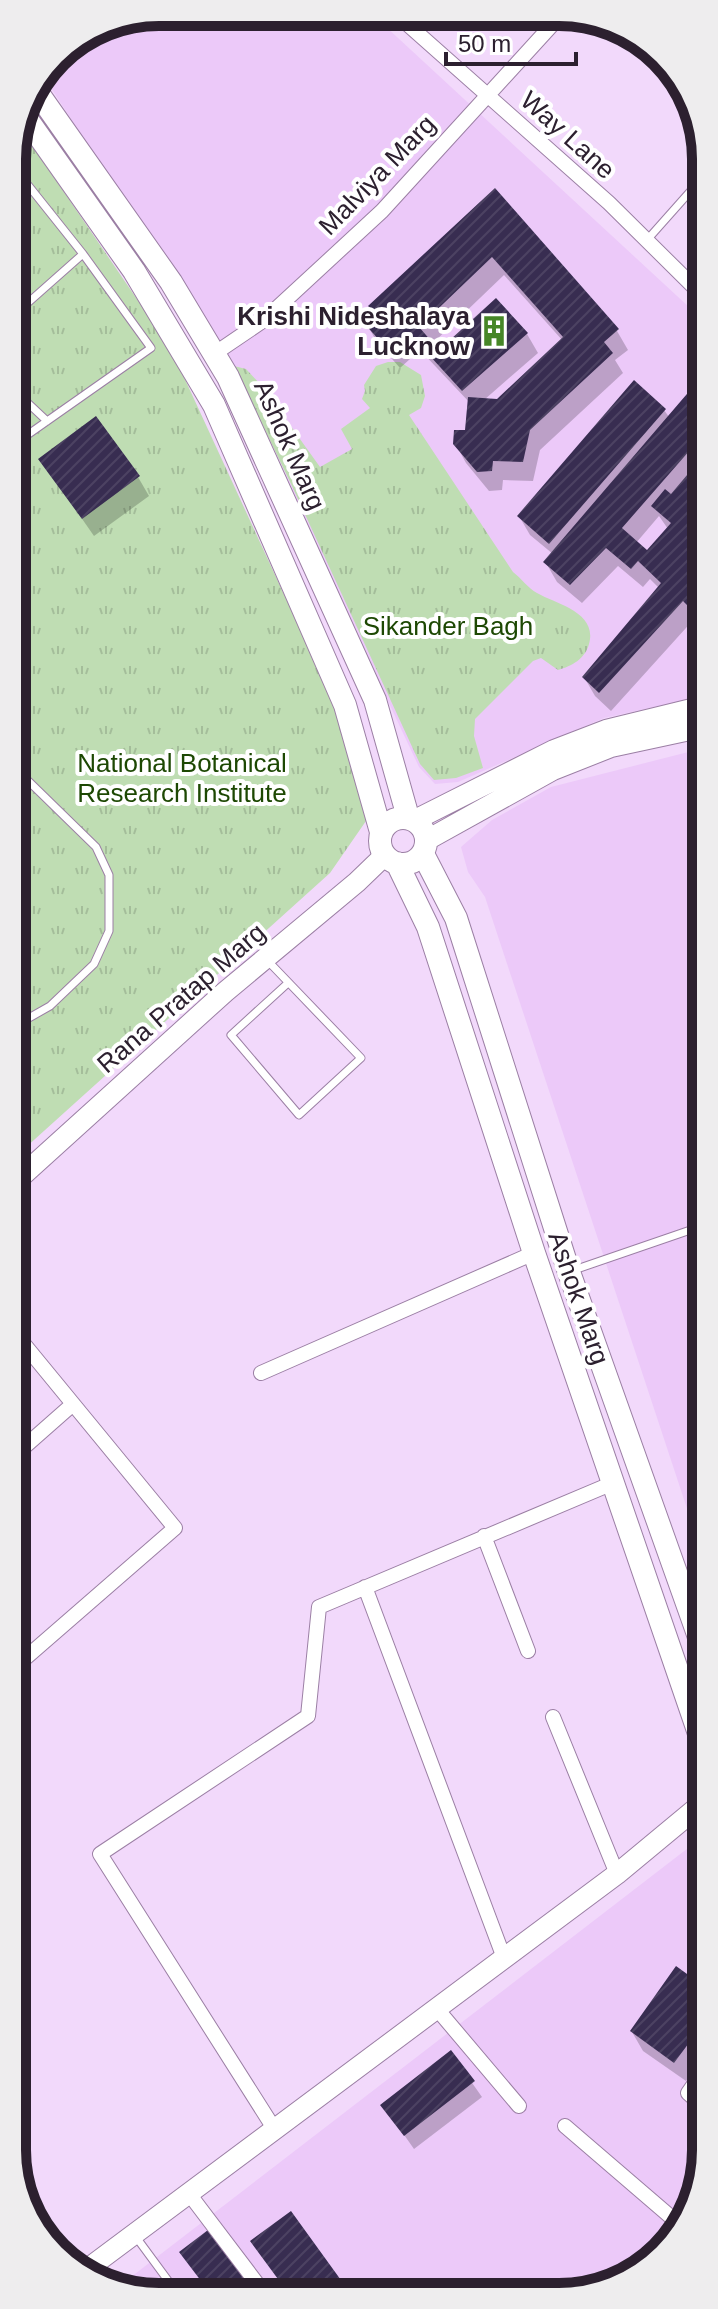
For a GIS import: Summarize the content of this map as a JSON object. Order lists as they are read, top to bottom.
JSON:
{
  "streets": {
    "main road": ["Ashok Marg", "Rana Pratap Marg"],
    "street": ["Way Lane", "Malviya Marg"]
  },
  "crossings": [
    ["Way Lane", "Malviya Marg"],
    ["Malviya Marg", "Ashok Marg"],
    ["Ashok Marg", "Rana Pratap Marg"]
  ],
  "parks": ["Sikander Bagh", "National Botanical Research Institute"],
  "places": {
    "building": ["Krishi Nideshalaya Lucknow"]
  },
  "scale_bar": "50 m"
}
